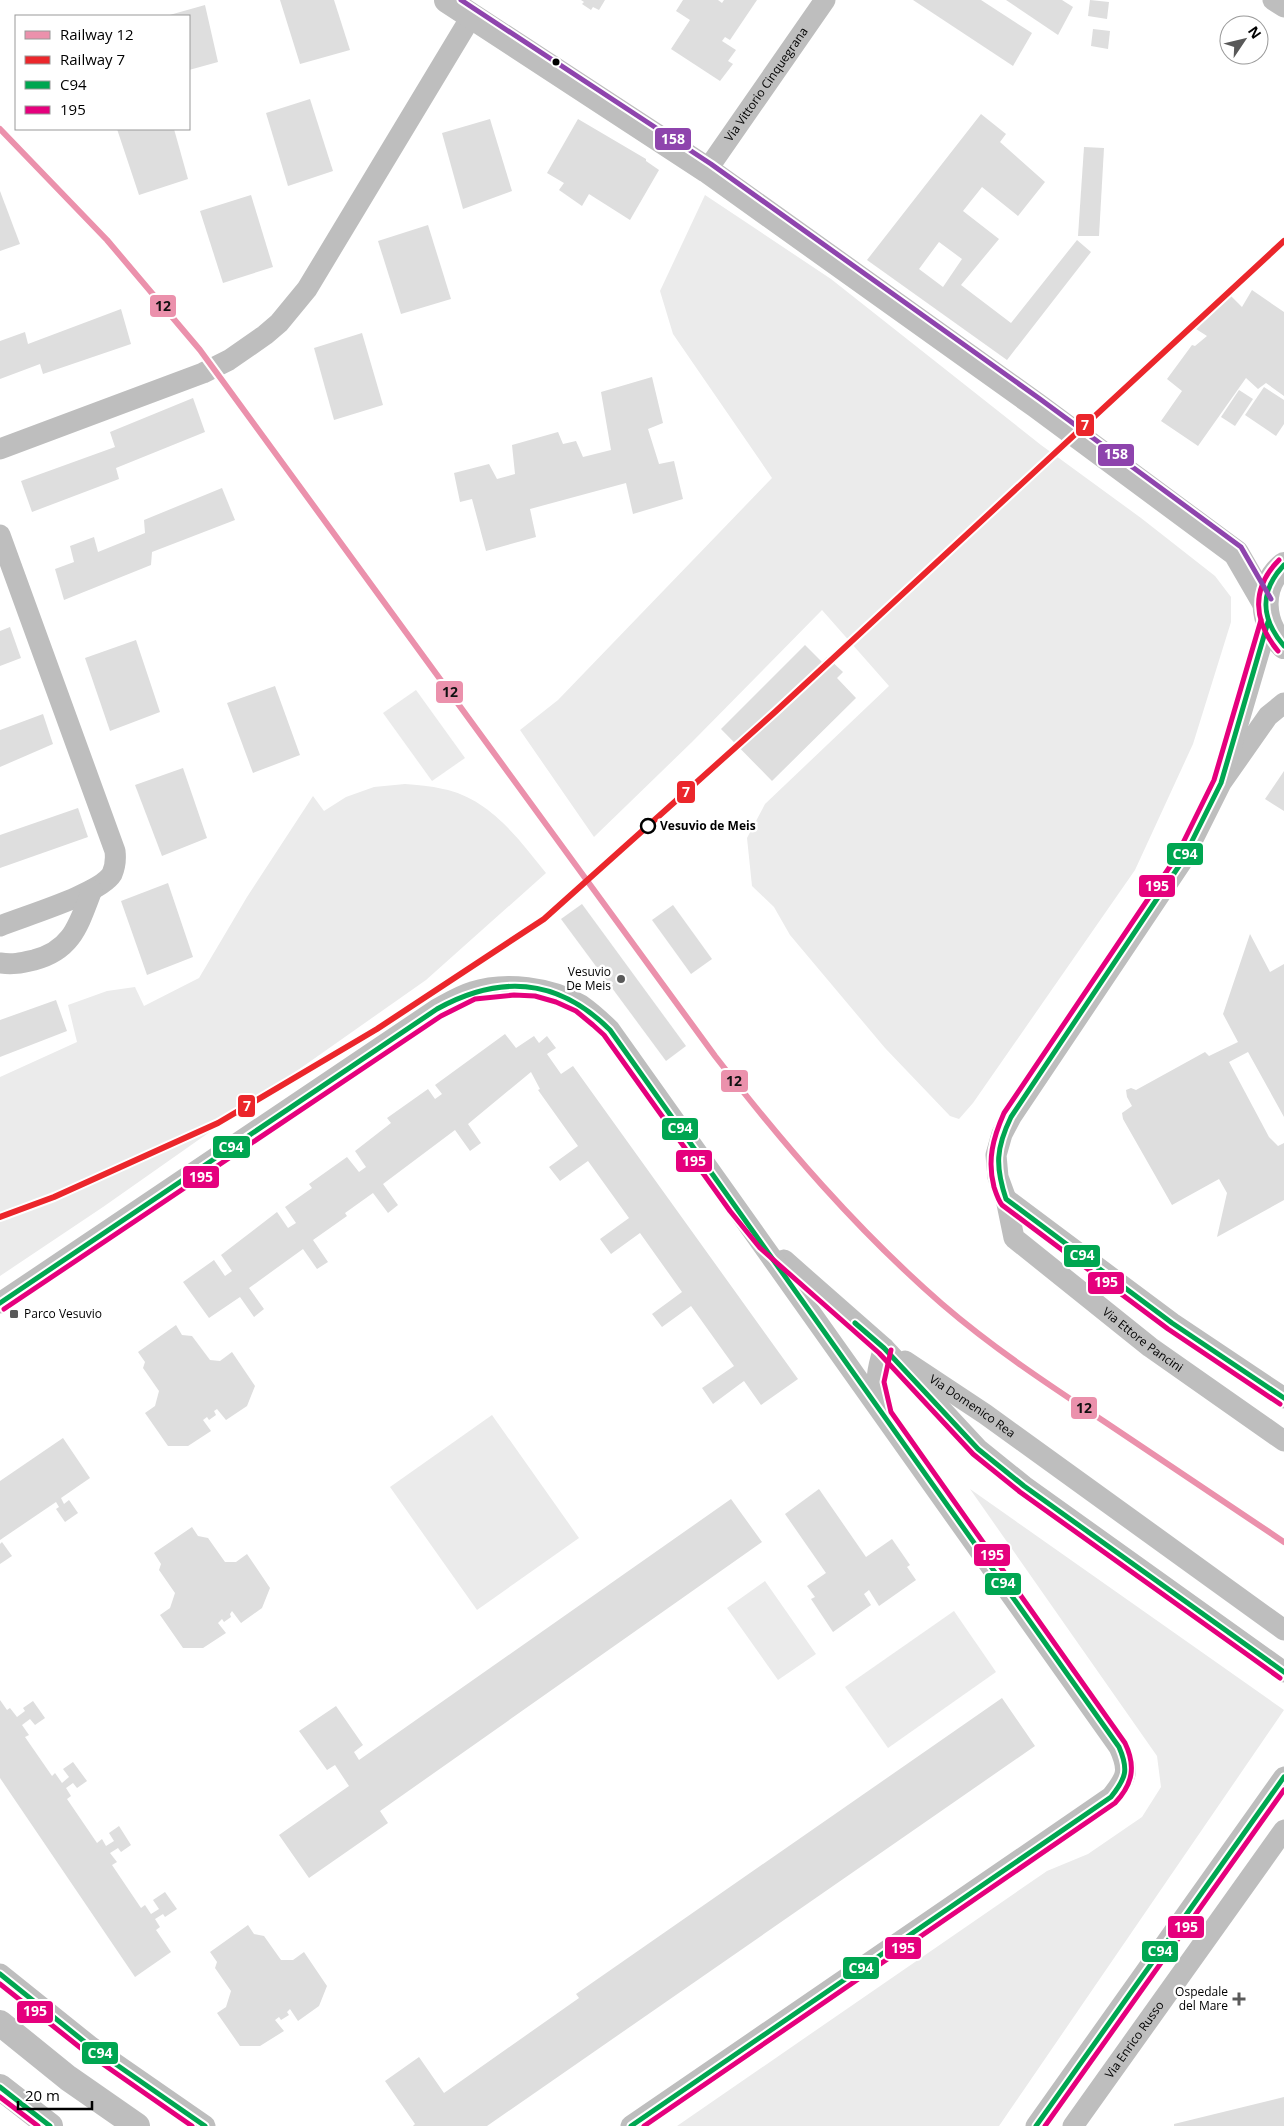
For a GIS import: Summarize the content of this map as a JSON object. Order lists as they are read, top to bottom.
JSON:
{
  "streets": {
    "street": [
      "Via Vittorio Cinquegrana",
      "Via Ettore Pancini",
      "Via Domenico Rea",
      "Via Enrico Russo"
    ]
  },
  "places": {
    "other": ["Vesuvio de Meis", "Vesuvio De Meis"],
    "transit": ["Parco Vesuvio"],
    "health": ["Ospedale del Mare"]
  },
  "lines": [
    "transit line 158",
    "rail line 12",
    "rail line 7",
    "transit line 195",
    "transit line C94"
  ],
  "legend": [
    "Railway 12",
    "Railway 7",
    "C94",
    "195"
  ],
  "scale_bar": "20 m",
  "north": "top right"
}
